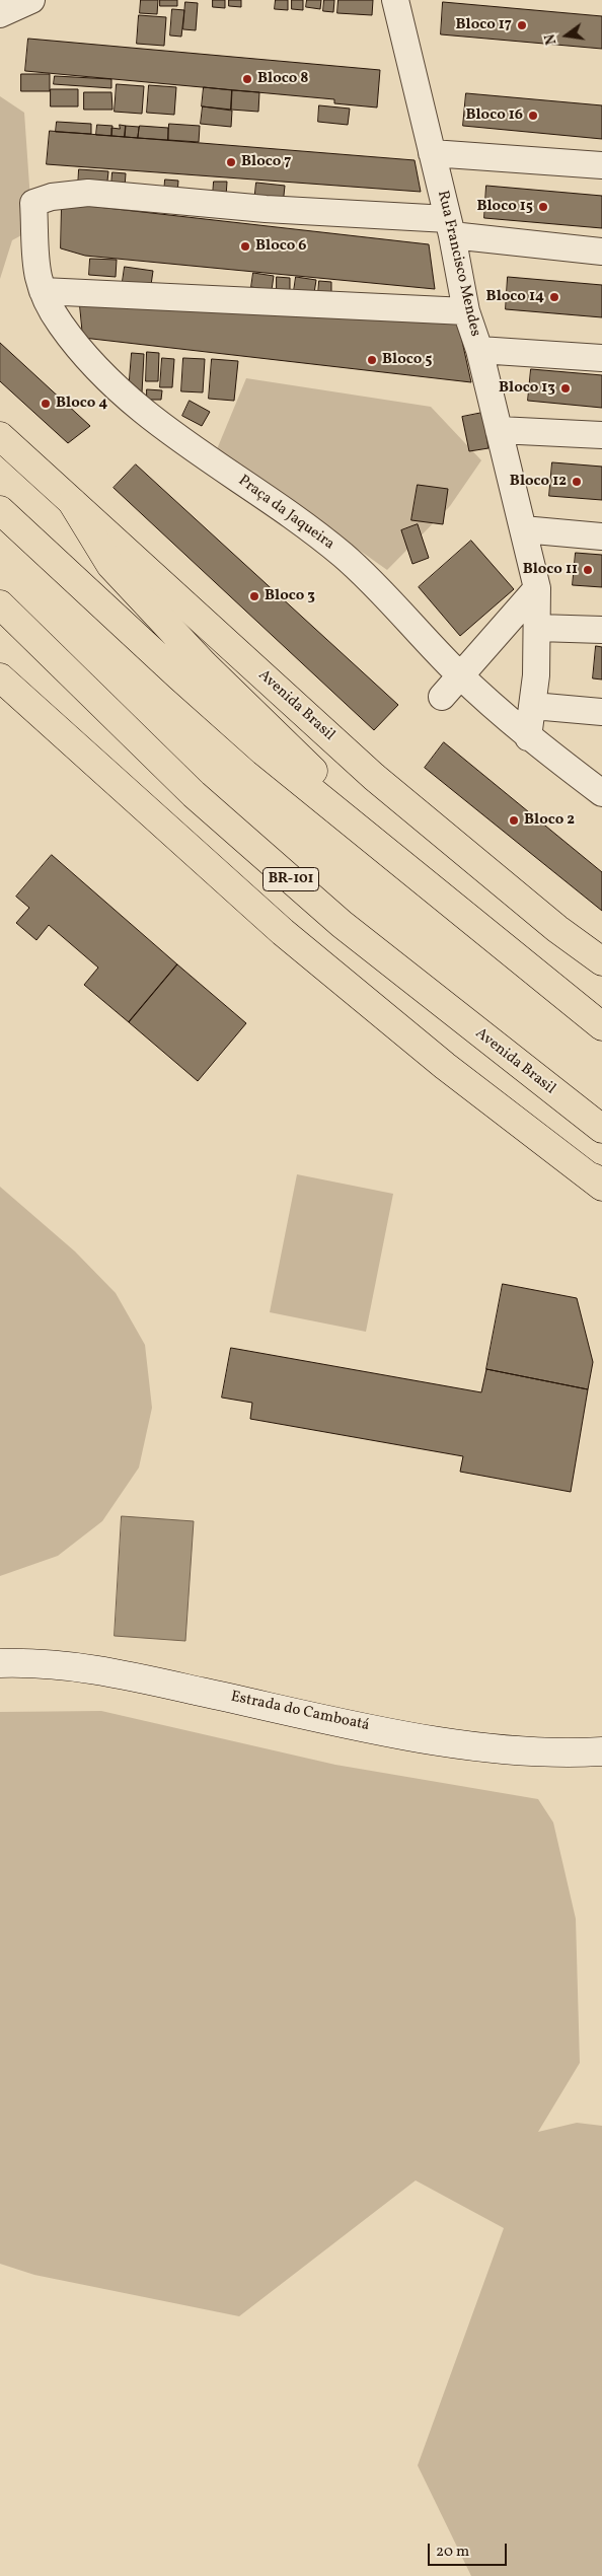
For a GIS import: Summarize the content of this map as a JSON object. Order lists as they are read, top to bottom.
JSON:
{
  "streets": {
    "main road": ["Avenida Brasil", "BR-101", "Estrada do Camboatá"],
    "street": ["Rua Francisco Mendes", "Praça da Jaqueira"]
  },
  "crossings": [
    ["Rua Francisco Mendes", "Praça da Jaqueira"]
  ],
  "places": [
    "Bloco 17",
    "Bloco 8",
    "Bloco 16",
    "Bloco 7",
    "Bloco 15",
    "Bloco 6",
    "Bloco 14",
    "Bloco 5",
    "Bloco 13",
    "Bloco 4",
    "Bloco 12",
    "Bloco 11",
    "Bloco 3",
    "Bloco 2"
  ],
  "scale_bar": "20 m",
  "north": "left"
}
